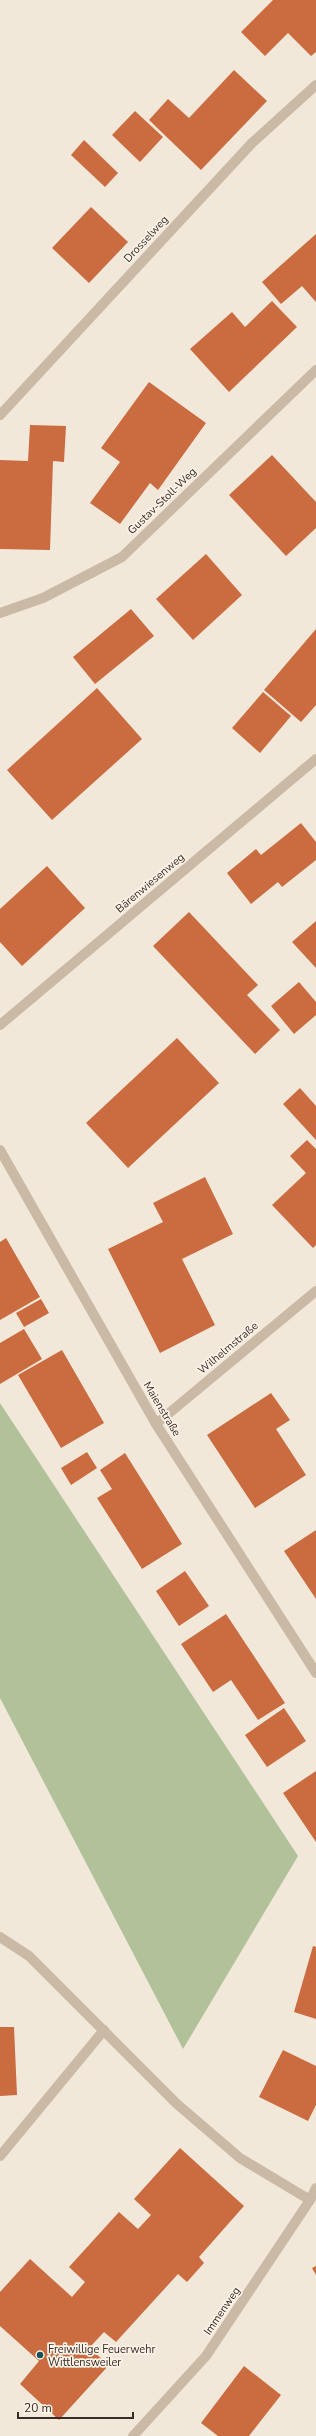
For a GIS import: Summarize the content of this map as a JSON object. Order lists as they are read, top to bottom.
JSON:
{
  "streets": {
    "street": [
      "Drosselweg",
      "Gustav-Stoll-Weg",
      "Bärenwiesenweg",
      "Wilhelmstraße",
      "Maienstraße",
      "Immenweg"
    ]
  },
  "crossings": [
    ["Wilhelmstraße", "Maienstraße"]
  ],
  "places": ["Freiwillige Feuerwehr Wittlensweiler"],
  "scale_bar": "20 m"
}
